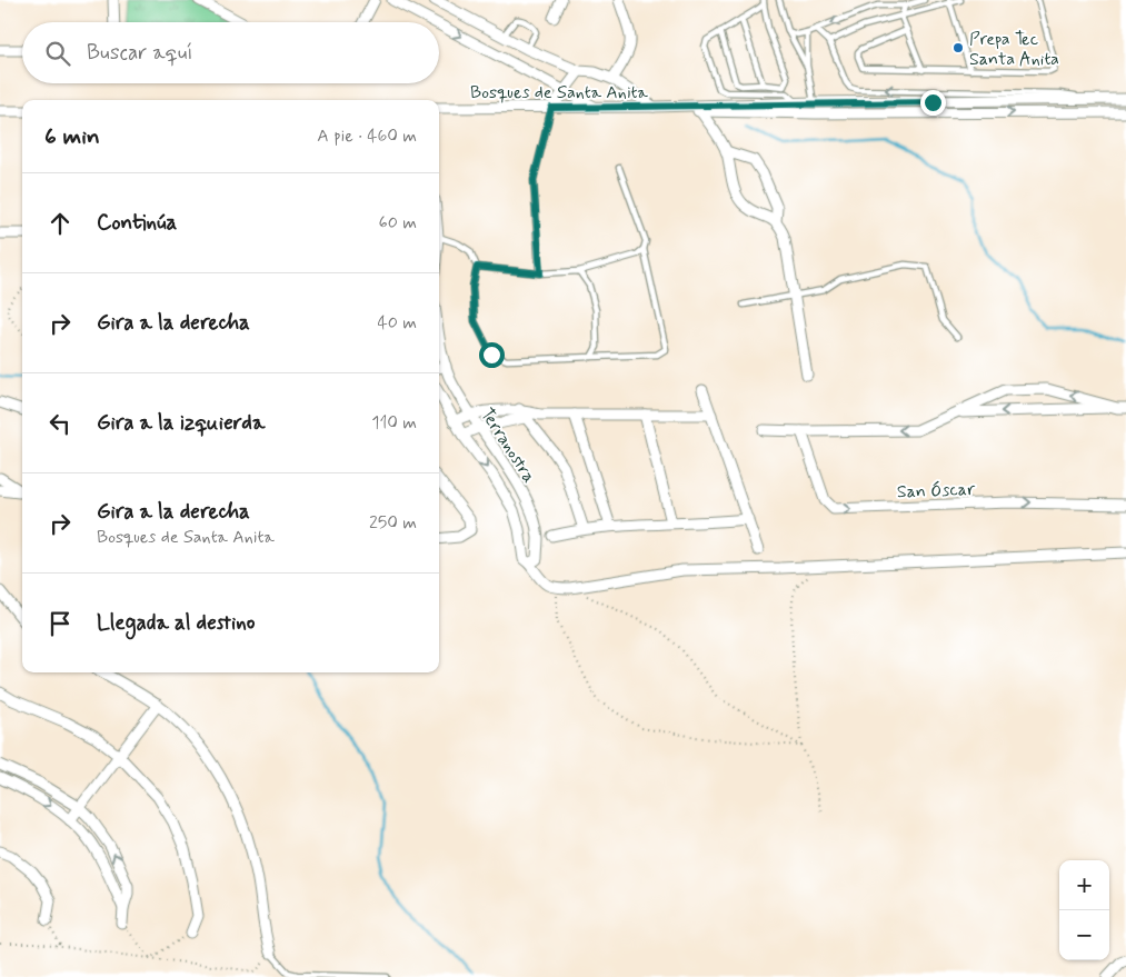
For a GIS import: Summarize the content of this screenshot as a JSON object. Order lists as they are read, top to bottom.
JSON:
{
  "streets": {
    "street": ["Bosques de Santa Anita", "Terranostra", "San Óscar"]
  },
  "places": ["Prepa Tec Santa Anita"],
  "page": {
    "search": "Buscar aquí",
    "heading": ["6 min", "A pie · 460 m"],
    "list": [
      ["Continúa", "60 m"],
      ["Gira a la derecha", "40 m"],
      ["Gira a la izquierda", "110 m"],
      ["Gira a la derecha", "Bosques de Santa Anita", "250 m"],
      "Llegada al destino"
    ],
    "map_buttons": ["+", "−"]
  }
}
